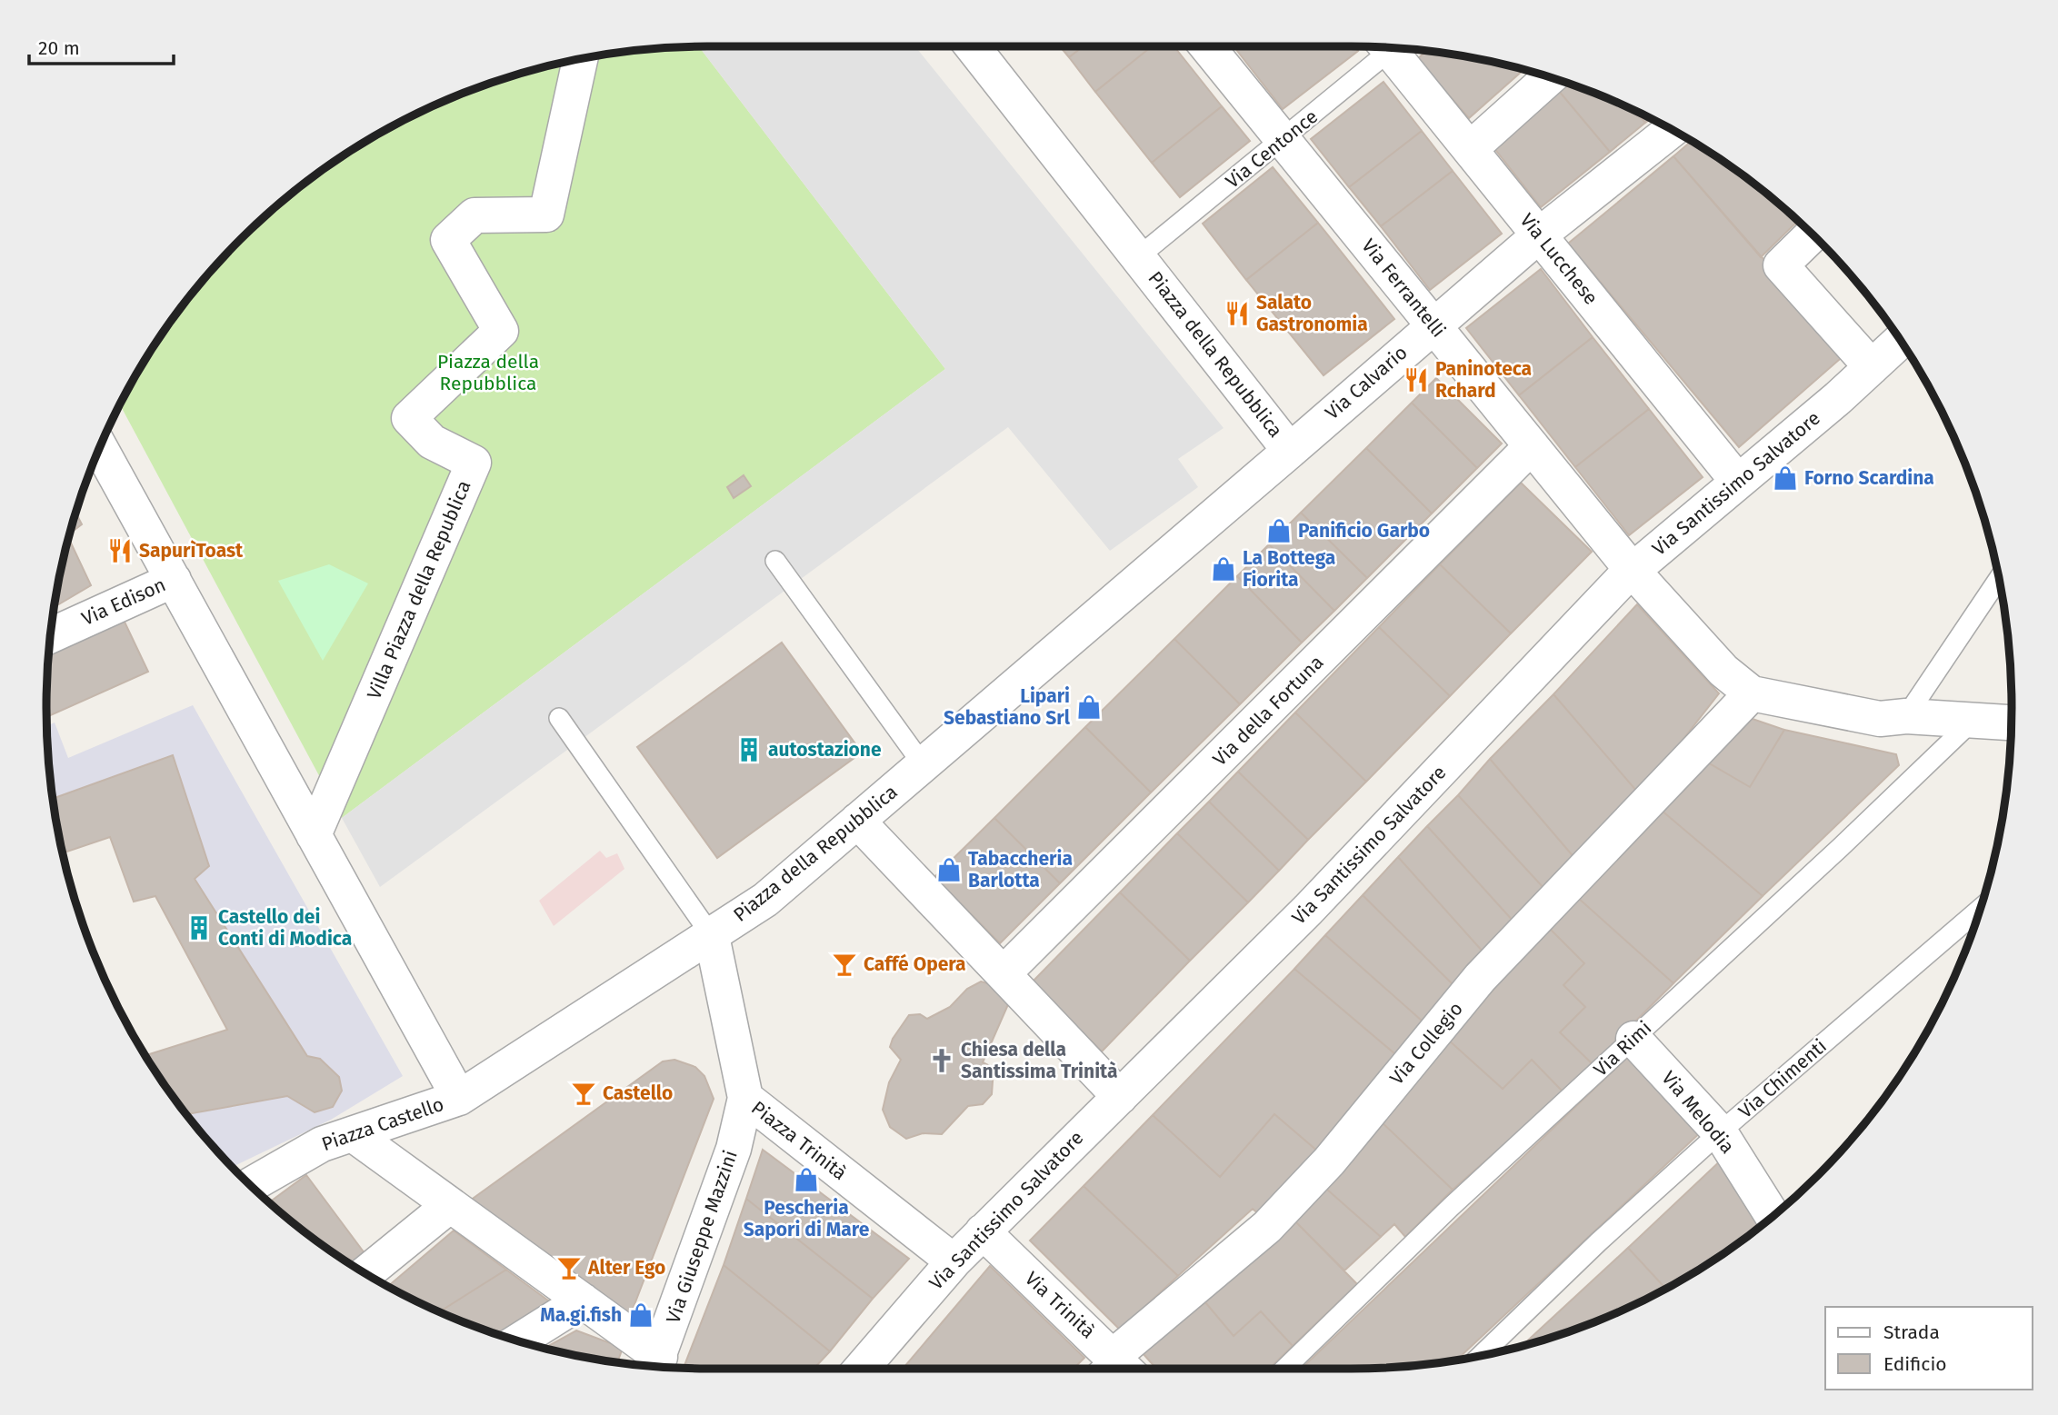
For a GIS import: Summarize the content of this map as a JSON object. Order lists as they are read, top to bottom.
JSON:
{
  "streets": {
    "street": [
      "Via Lucchese",
      "Via Ferrantelli",
      "Piazza della Repubblica",
      "Via Calvario",
      "Via Santissimo Salvatore",
      "Villa Piazza della Republica",
      "Via Edison",
      "Via della Fortuna",
      "Via Collegio",
      "Via Melodia",
      "Piazza Castello",
      "Piazza Trinità",
      "Via Giuseppe Mazzini",
      "Via Trinità"
    ],
    "lane": ["Via Centonce", "Via Rimi", "Via Chimenti"]
  },
  "crossings": [
    ["Via Centonce", "Via Ferrantelli"],
    ["Via Centonce", "Piazza della Repubblica"],
    ["Via Lucchese", "Via Calvario"],
    ["Via Lucchese", "Via Santissimo Salvatore"],
    ["Via Ferrantelli", "Via Calvario"],
    ["Via Ferrantelli", "Via Santissimo Salvatore"],
    ["Via Ferrantelli", "Via della Fortuna"],
    ["Via Ferrantelli", "Via Collegio"],
    ["Piazza della Repubblica", "Via Calvario"],
    ["Piazza della Repubblica", "Piazza Castello"],
    ["Piazza della Repubblica", "Piazza Trinità"],
    ["Via Santissimo Salvatore", "Piazza Trinità"],
    ["Via Santissimo Salvatore", "Via Trinità"],
    ["Via Collegio", "Via Trinità"],
    ["Via Rimi", "Via Melodia"],
    ["Via Chimenti", "Via Melodia"],
    ["Piazza Trinità", "Via Giuseppe Mazzini"]
  ],
  "parks": ["Piazza della Repubblica"],
  "places": {
    "restaurant": ["Salato Gastronomia", "Paninoteca Rchard", "SapurìToast"],
    "shop": [
      "Forno Scardina",
      "Panificio Garbo",
      "La Bottega Fiorita",
      "Lipari Sebastiano Srl",
      "Tabaccheria Barlotta",
      "Pescheria Sapori di Mare",
      "Ma.gi.fish"
    ],
    "building": ["autostazione", "Castello dei Conti di Modica"],
    "bar": ["Caffé Opera", "Castello", "Alter Ego"],
    "church": ["Chiesa della Santissima Trinità"]
  },
  "legend": ["Strada", "Edificio"],
  "scale_bar": "20 m"
}
